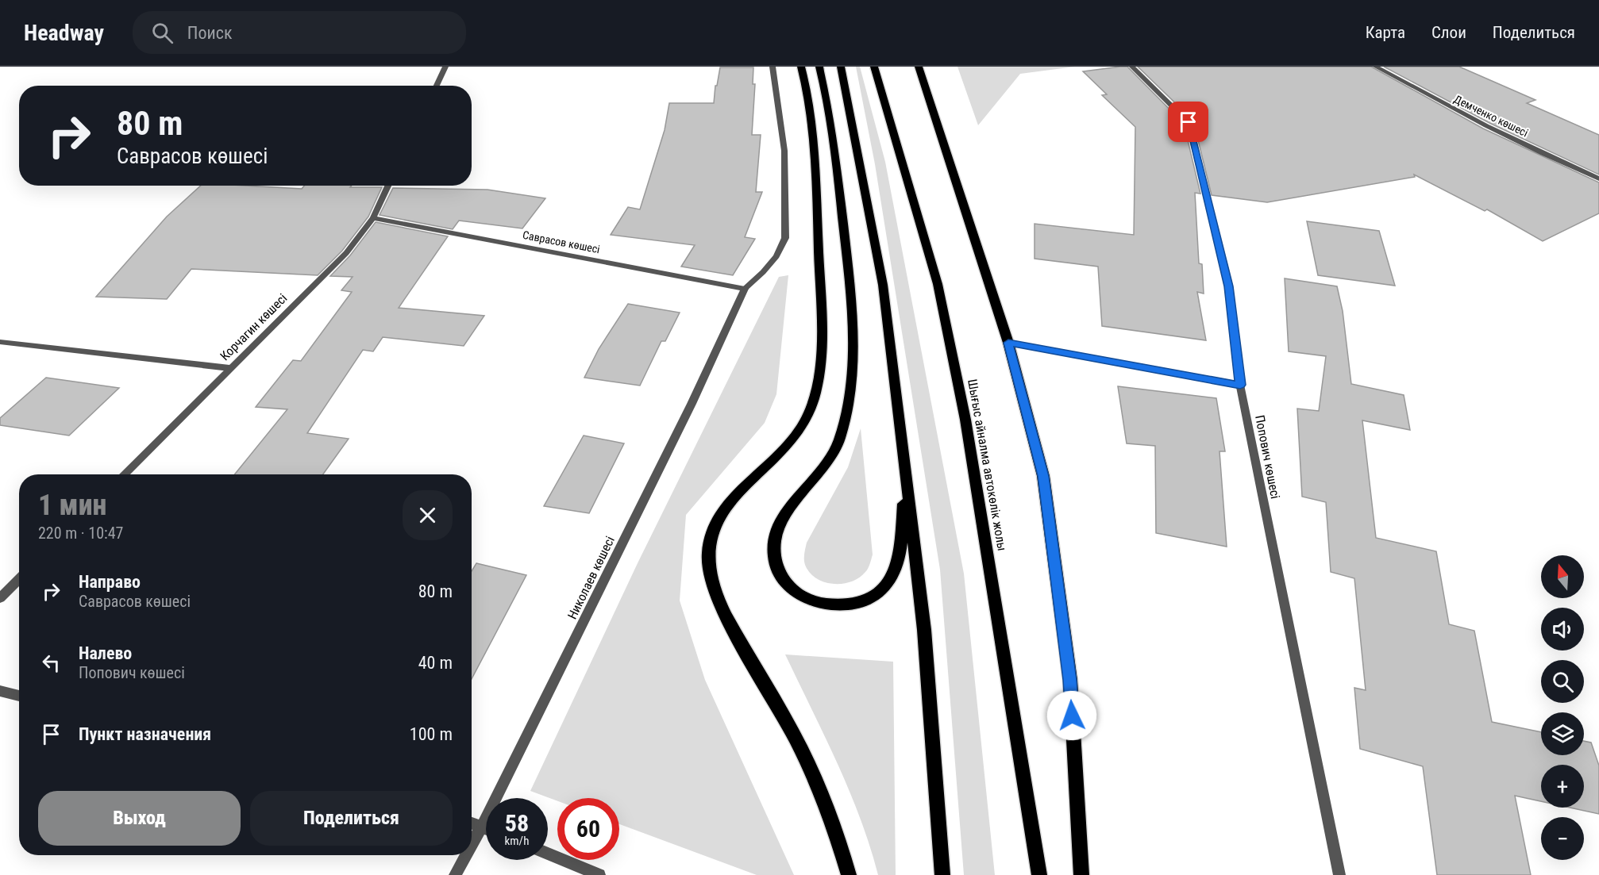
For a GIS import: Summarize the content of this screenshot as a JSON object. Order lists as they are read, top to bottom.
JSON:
{
  "streets": {
    "main road": ["Шығыс айналма автокөлік жолы"],
    "street": [
      "Демченко көшесі",
      "Саврасов көшесі",
      "Корчагин көшесі",
      "Попович көшесі",
      "Николаев көшесі"
    ]
  },
  "crossings": [
    ["Саврасов көшесі", "Корчагин көшесі"],
    ["Саврасов көшесі", "Николаев көшесі"]
  ],
  "north": "top",
  "page": {
    "header": "Headway",
    "search": "Поиск",
    "nav": ["Карта", "Слои", "Поделиться"],
    "turn": ["80 m", "Саврасов көшесі"],
    "heading": ["1 мин", "220 m · 10:47"],
    "map_buttons": ["+", "−"],
    "list": [
      {
        "name": "Направо",
        "note": "Саврасов көшесі",
        "value": "80 m"
      },
      {
        "name": "Налево",
        "note": "Попович көшесі",
        "value": "40 m"
      },
      {
        "name": "Пункт назначения",
        "value": "100 m"
      }
    ],
    "buttons": ["Выход", "Поделиться"],
    "speed": "58 km/h",
    "limit": "60"
  }
}
